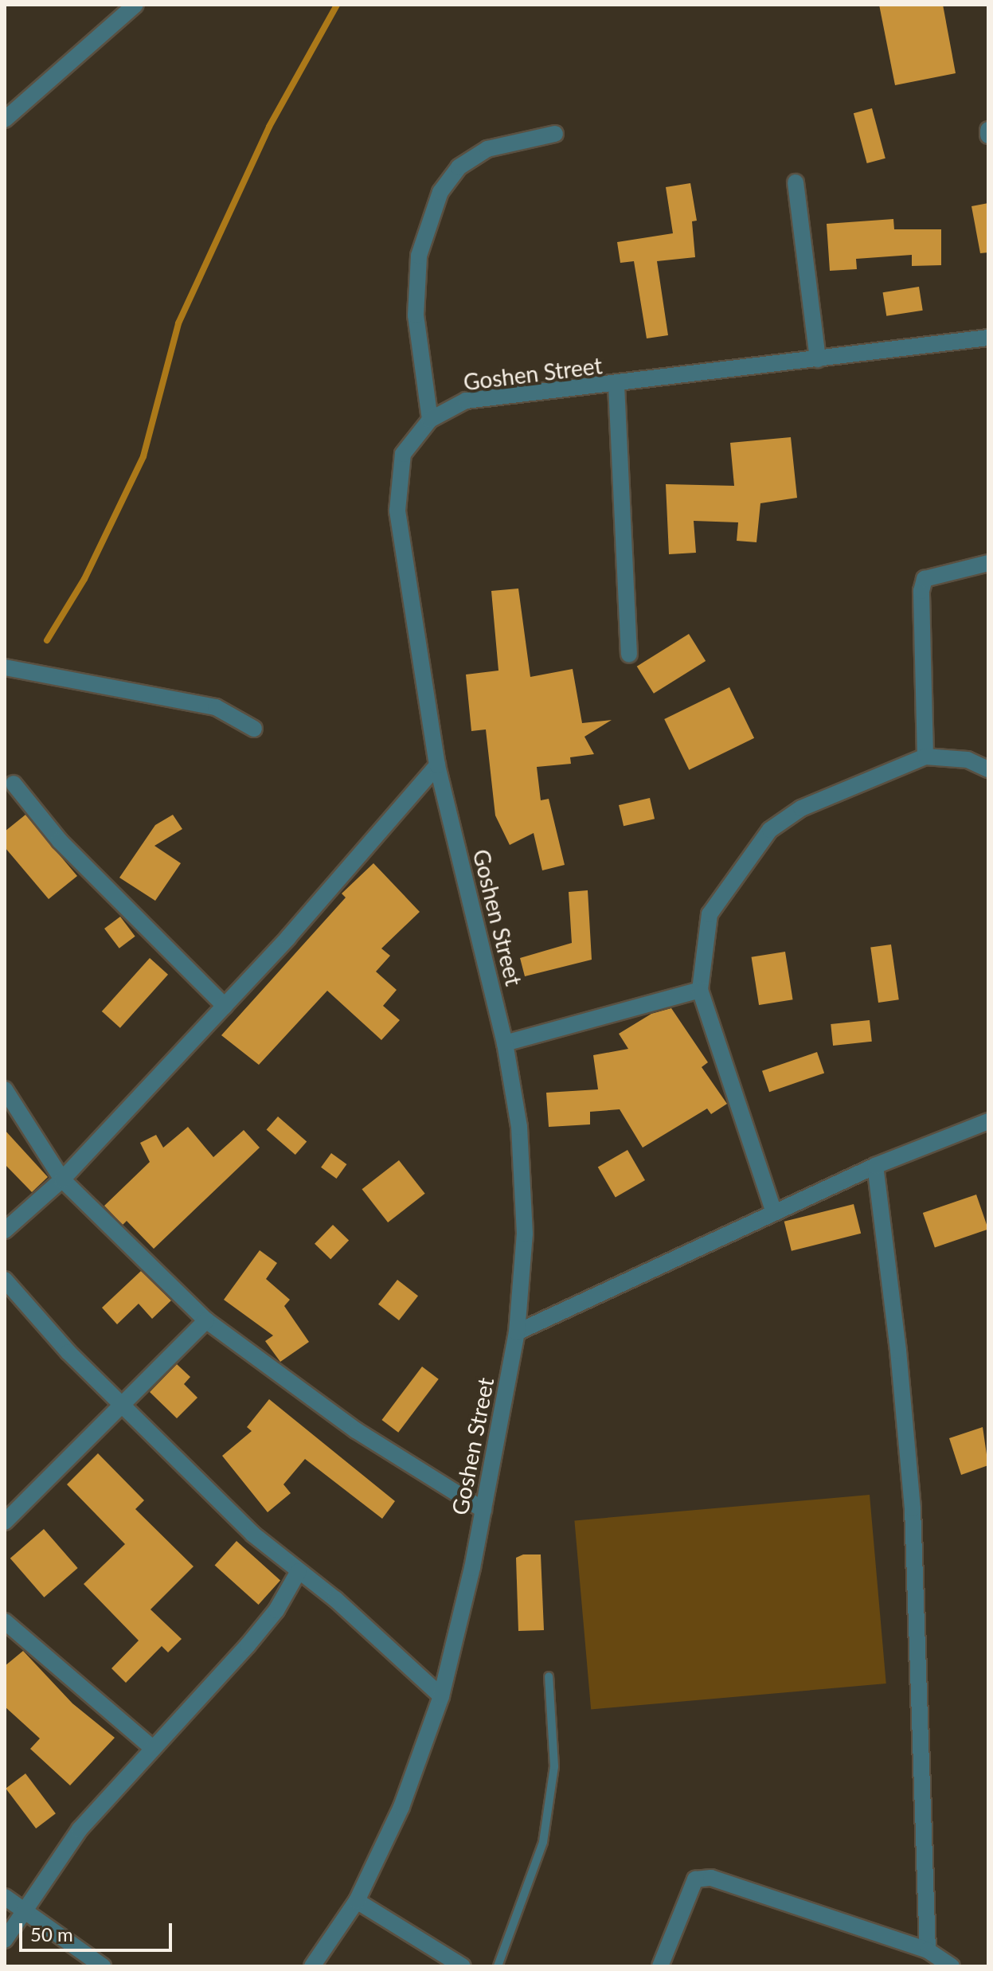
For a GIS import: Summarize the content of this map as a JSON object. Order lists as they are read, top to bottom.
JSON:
{
  "streets": {
    "street": ["Goshen Street"]
  },
  "scale_bar": "50 m"
}
